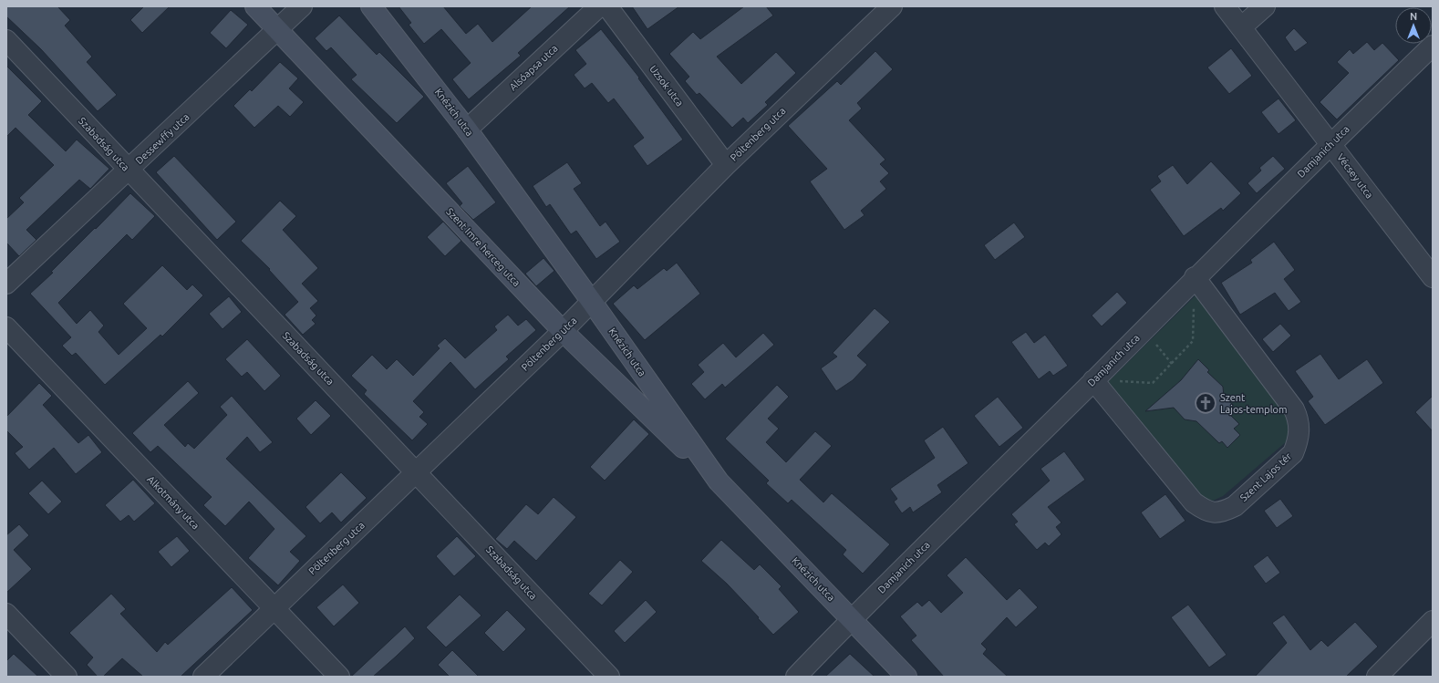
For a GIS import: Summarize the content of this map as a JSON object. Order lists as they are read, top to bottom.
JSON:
{
  "streets": {
    "street": [
      "Alsóapsa utca",
      "Uzsok utca",
      "Knézich utca",
      "Pöltenberg utca",
      "Dessewffy utca",
      "Szabadság utca",
      "Damjanich utca",
      "Vécsey utca",
      "Szent Imre herceg utca",
      "Szent Lajos tér",
      "Alkotmány utca"
    ]
  },
  "crossings": [
    ["Alsóapsa utca", "Knézich utca"],
    ["Uzsok utca", "Pöltenberg utca"],
    ["Knézich utca", "Pöltenberg utca"],
    ["Knézich utca", "Damjanich utca"],
    ["Knézich utca", "Szent Imre herceg utca"],
    ["Pöltenberg utca", "Szabadság utca"],
    ["Pöltenberg utca", "Szent Imre herceg utca"],
    ["Pöltenberg utca", "Alkotmány utca"],
    ["Dessewffy utca", "Szabadság utca"],
    ["Dessewffy utca", "Szent Imre herceg utca"],
    ["Damjanich utca", "Vécsey utca"],
    ["Damjanich utca", "Szent Lajos tér"]
  ],
  "places": {
    "church": ["Szent Lajos-templom"]
  },
  "north": "top"
}
